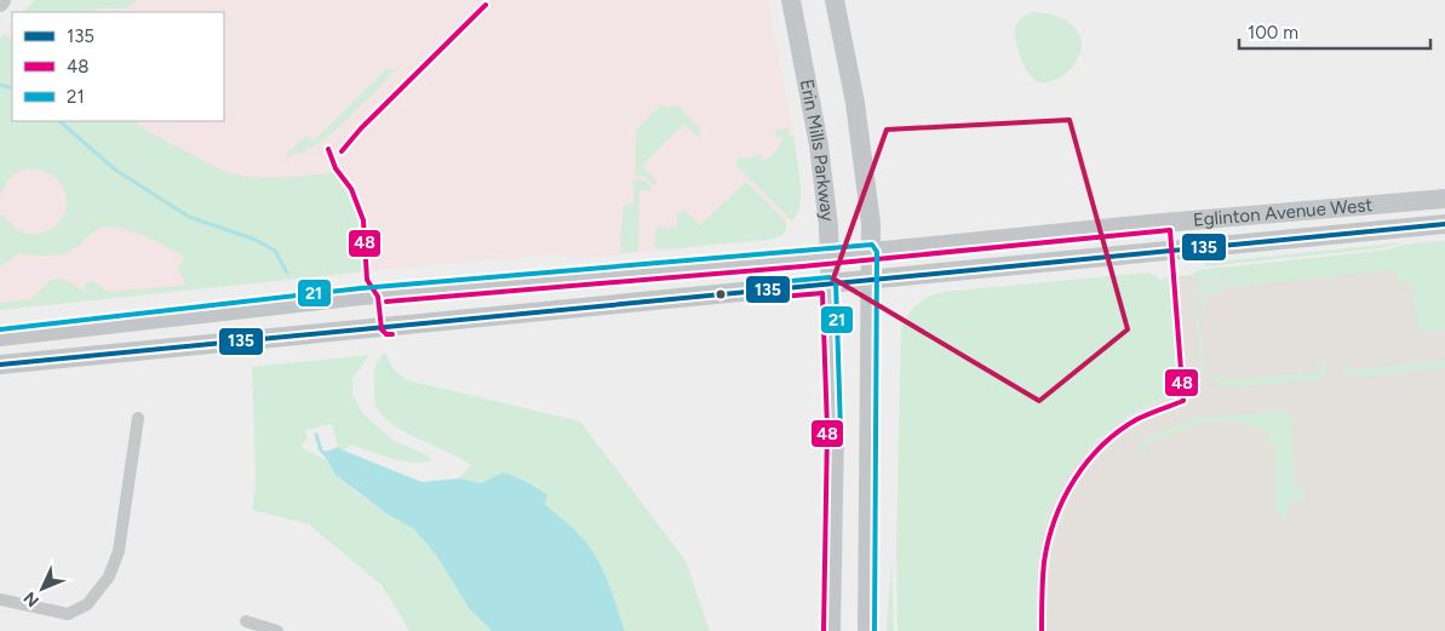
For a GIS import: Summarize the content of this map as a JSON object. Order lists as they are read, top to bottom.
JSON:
{
  "streets": {
    "main road": ["Erin Mills Parkway", "Eglinton Avenue West"]
  },
  "crossings": [
    ["Erin Mills Parkway", "Eglinton Avenue West"]
  ],
  "lines": ["transit line 48", "transit line 135", "transit line 21"],
  "legend": ["135", "48", "21"],
  "scale_bar": "100 m",
  "north": "bottom left"
}
